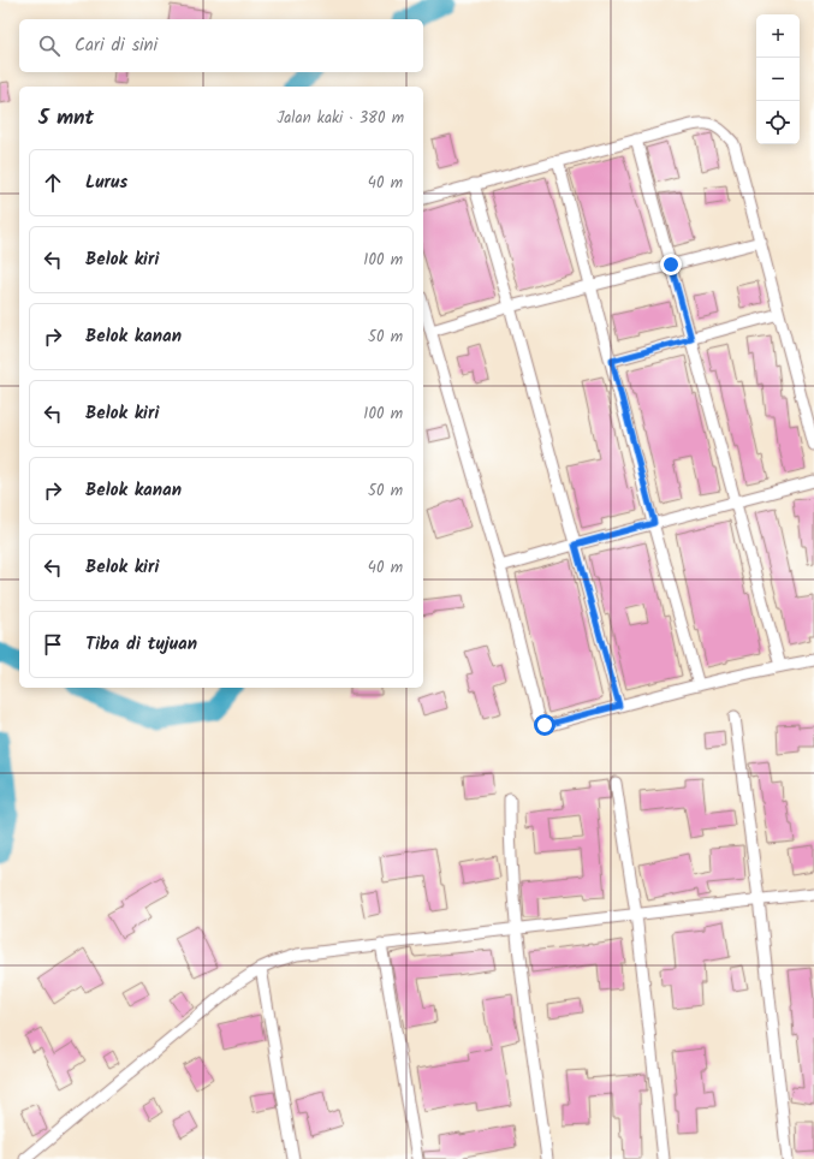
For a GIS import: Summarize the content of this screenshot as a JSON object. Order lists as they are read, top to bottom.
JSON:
{
  "page": {
    "map_buttons": ["+", "−"],
    "search": "Cari di sini",
    "heading": ["5 mnt", "Jalan kaki · 380 m"],
    "list": [
      ["Lurus", "40 m"],
      ["Belok kiri", "100 m"],
      ["Belok kanan", "50 m"],
      ["Belok kiri", "100 m"],
      ["Belok kanan", "50 m"],
      ["Belok kiri", "40 m"],
      "Tiba di tujuan"
    ]
  }
}
